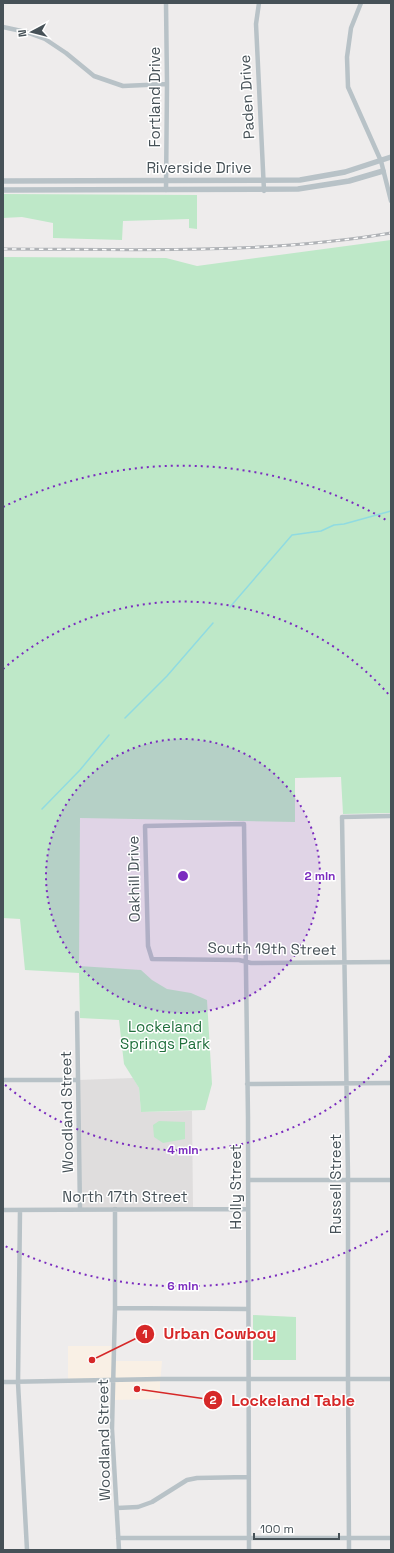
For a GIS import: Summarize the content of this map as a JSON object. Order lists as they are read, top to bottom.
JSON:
{
  "streets": {
    "street": [
      "Fortland Drive",
      "Paden Drive",
      "Riverside Drive",
      "Oakhill Drive",
      "South 19th Street",
      "Woodland Street",
      "Russell Street",
      "Holly Street",
      "North 17th Street"
    ]
  },
  "crossings": [
    ["Fortland Drive", "Riverside Drive"],
    ["Paden Drive", "Riverside Drive"],
    ["Oakhill Drive", "South 19th Street"],
    ["Oakhill Drive", "Holly Street"],
    ["South 19th Street", "Russell Street"],
    ["South 19th Street", "Holly Street"],
    ["Woodland Street", "North 17th Street"],
    ["Holly Street", "North 17th Street"]
  ],
  "parks": ["Lockeland Springs Park"],
  "places": ["Urban Cowboy", "Lockeland Table"],
  "scale_bar": "100 m",
  "north": "left",
  "rings": ["2 min", "4 min", "6 min"]
}
